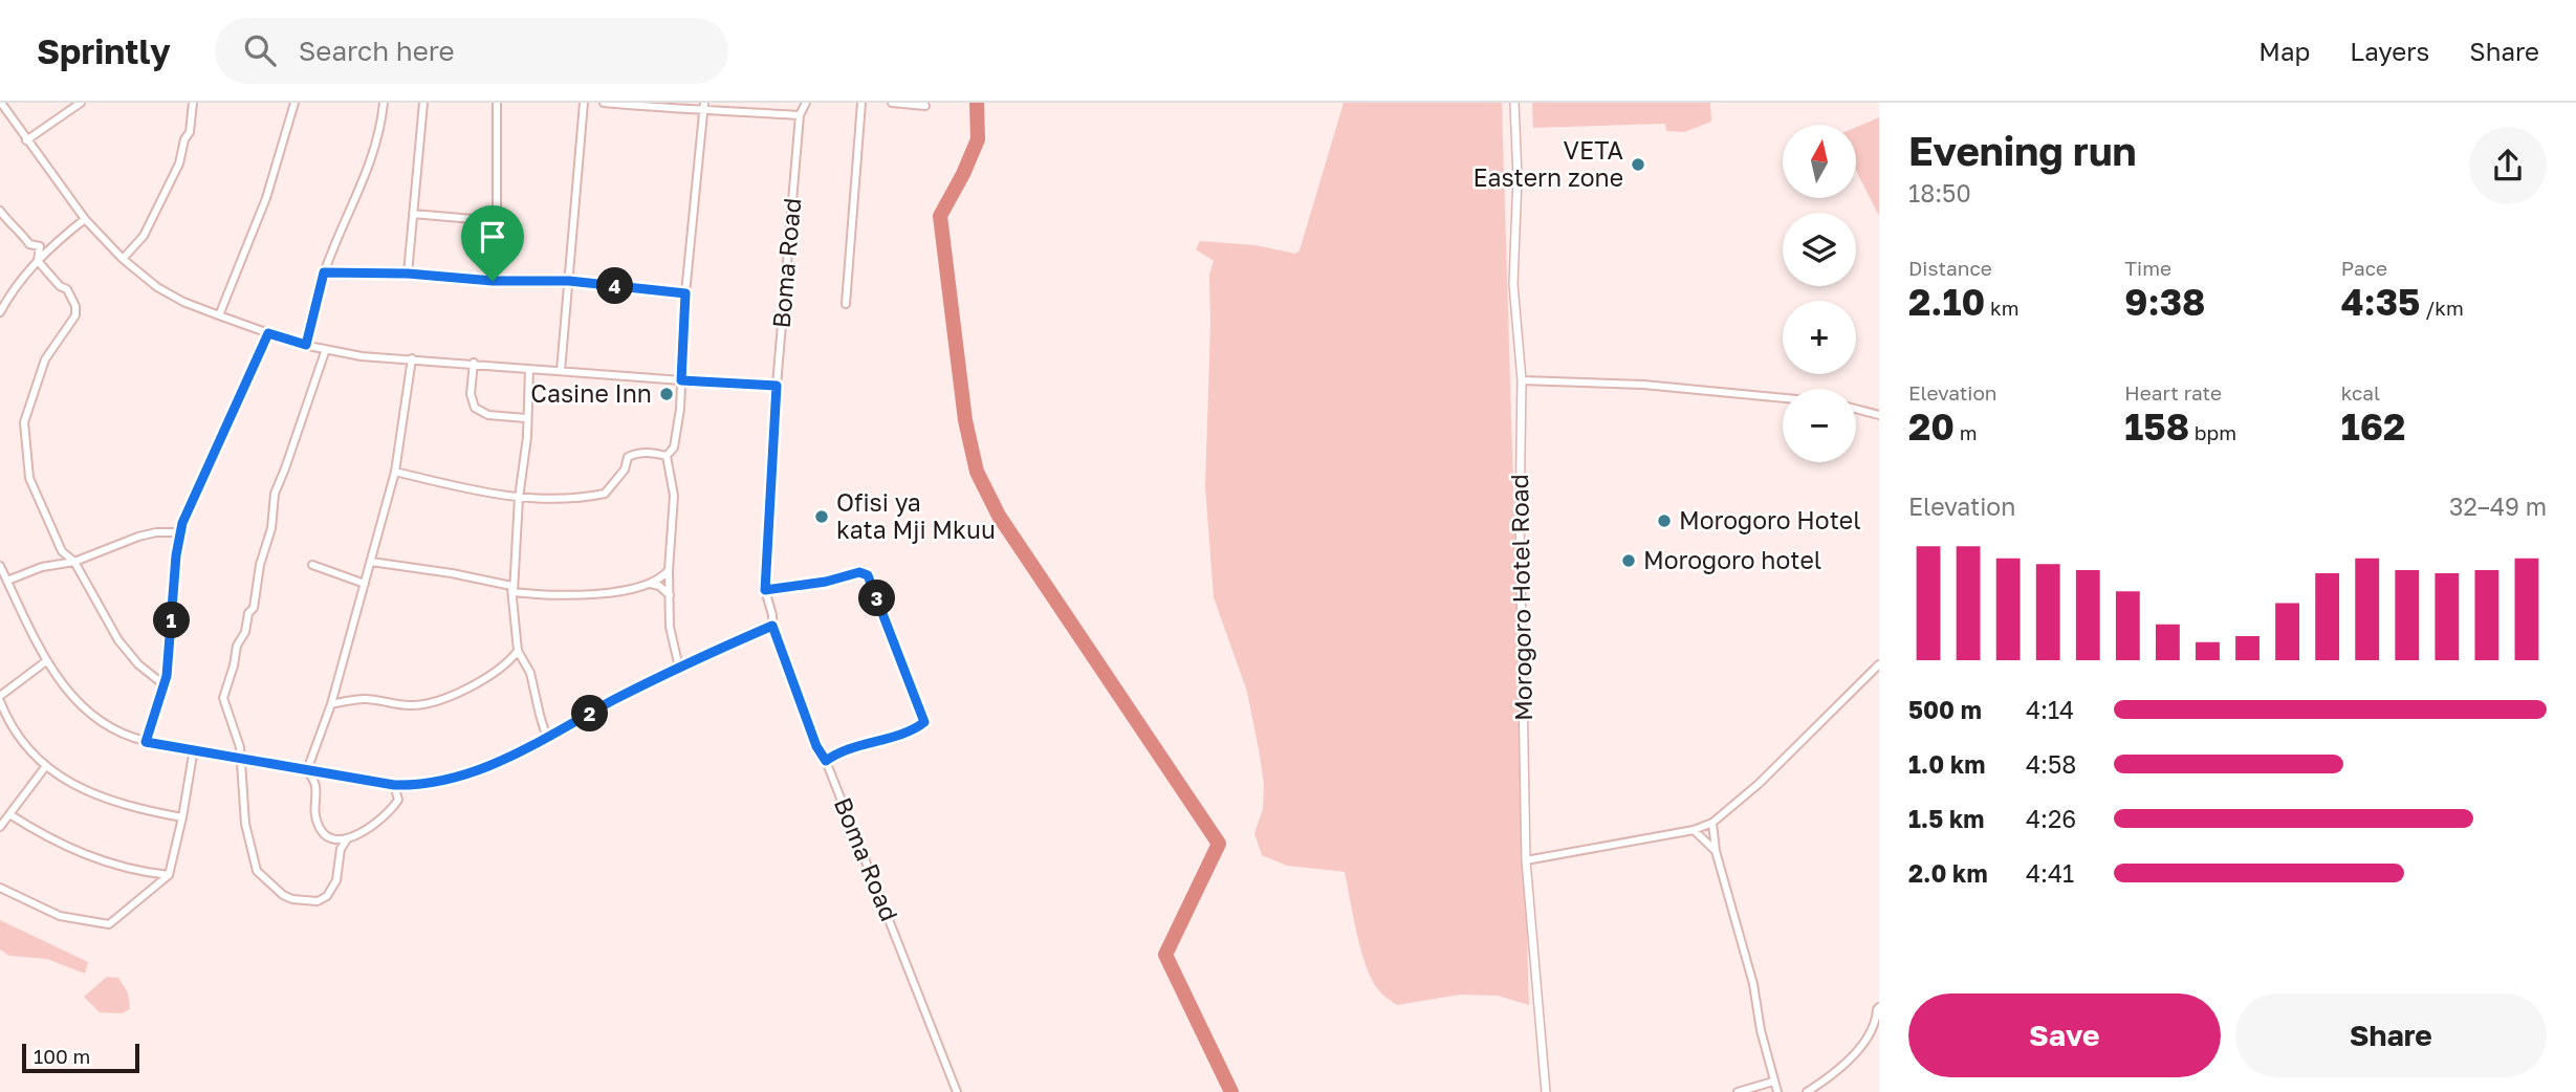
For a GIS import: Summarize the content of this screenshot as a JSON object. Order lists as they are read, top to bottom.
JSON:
{
  "streets": {
    "street": ["Boma Road", "Morogoro Hotel Road"]
  },
  "places": [
    "VETA Eastern zone",
    "Casine Inn",
    "Ofisi ya kata Mji Mkuu",
    "Morogoro Hotel",
    "Morogoro hotel"
  ],
  "scale_bar": "100 m",
  "north": "top",
  "page": {
    "header": "Sprintly",
    "search": "Search here",
    "nav": ["Map", "Layers", "Share"],
    "heading": ["Evening run", "18:50"],
    "map_buttons": ["+", "−"],
    "stats": [
      ["Distance", "2.10 km"],
      ["Time", "9:38"],
      ["Pace", "4:35 /km"],
      ["Elevation", "20 m"],
      ["Heart rate", "158 bpm"],
      ["kcal", "162"]
    ],
    "pins": [
      "4",
      "3",
      "1",
      "2"
    ],
    "chart": ["Elevation", "32–49 m"],
    "list": [
      {
        "name": "500 m",
        "note": "4:14"
      },
      {
        "name": "1.0 km",
        "note": "4:58"
      },
      {
        "name": "1.5 km",
        "note": "4:26"
      },
      {
        "name": "2.0 km",
        "note": "4:41"
      }
    ],
    "buttons": ["Save", "Share"],
    "scale": "100 m"
  }
}
